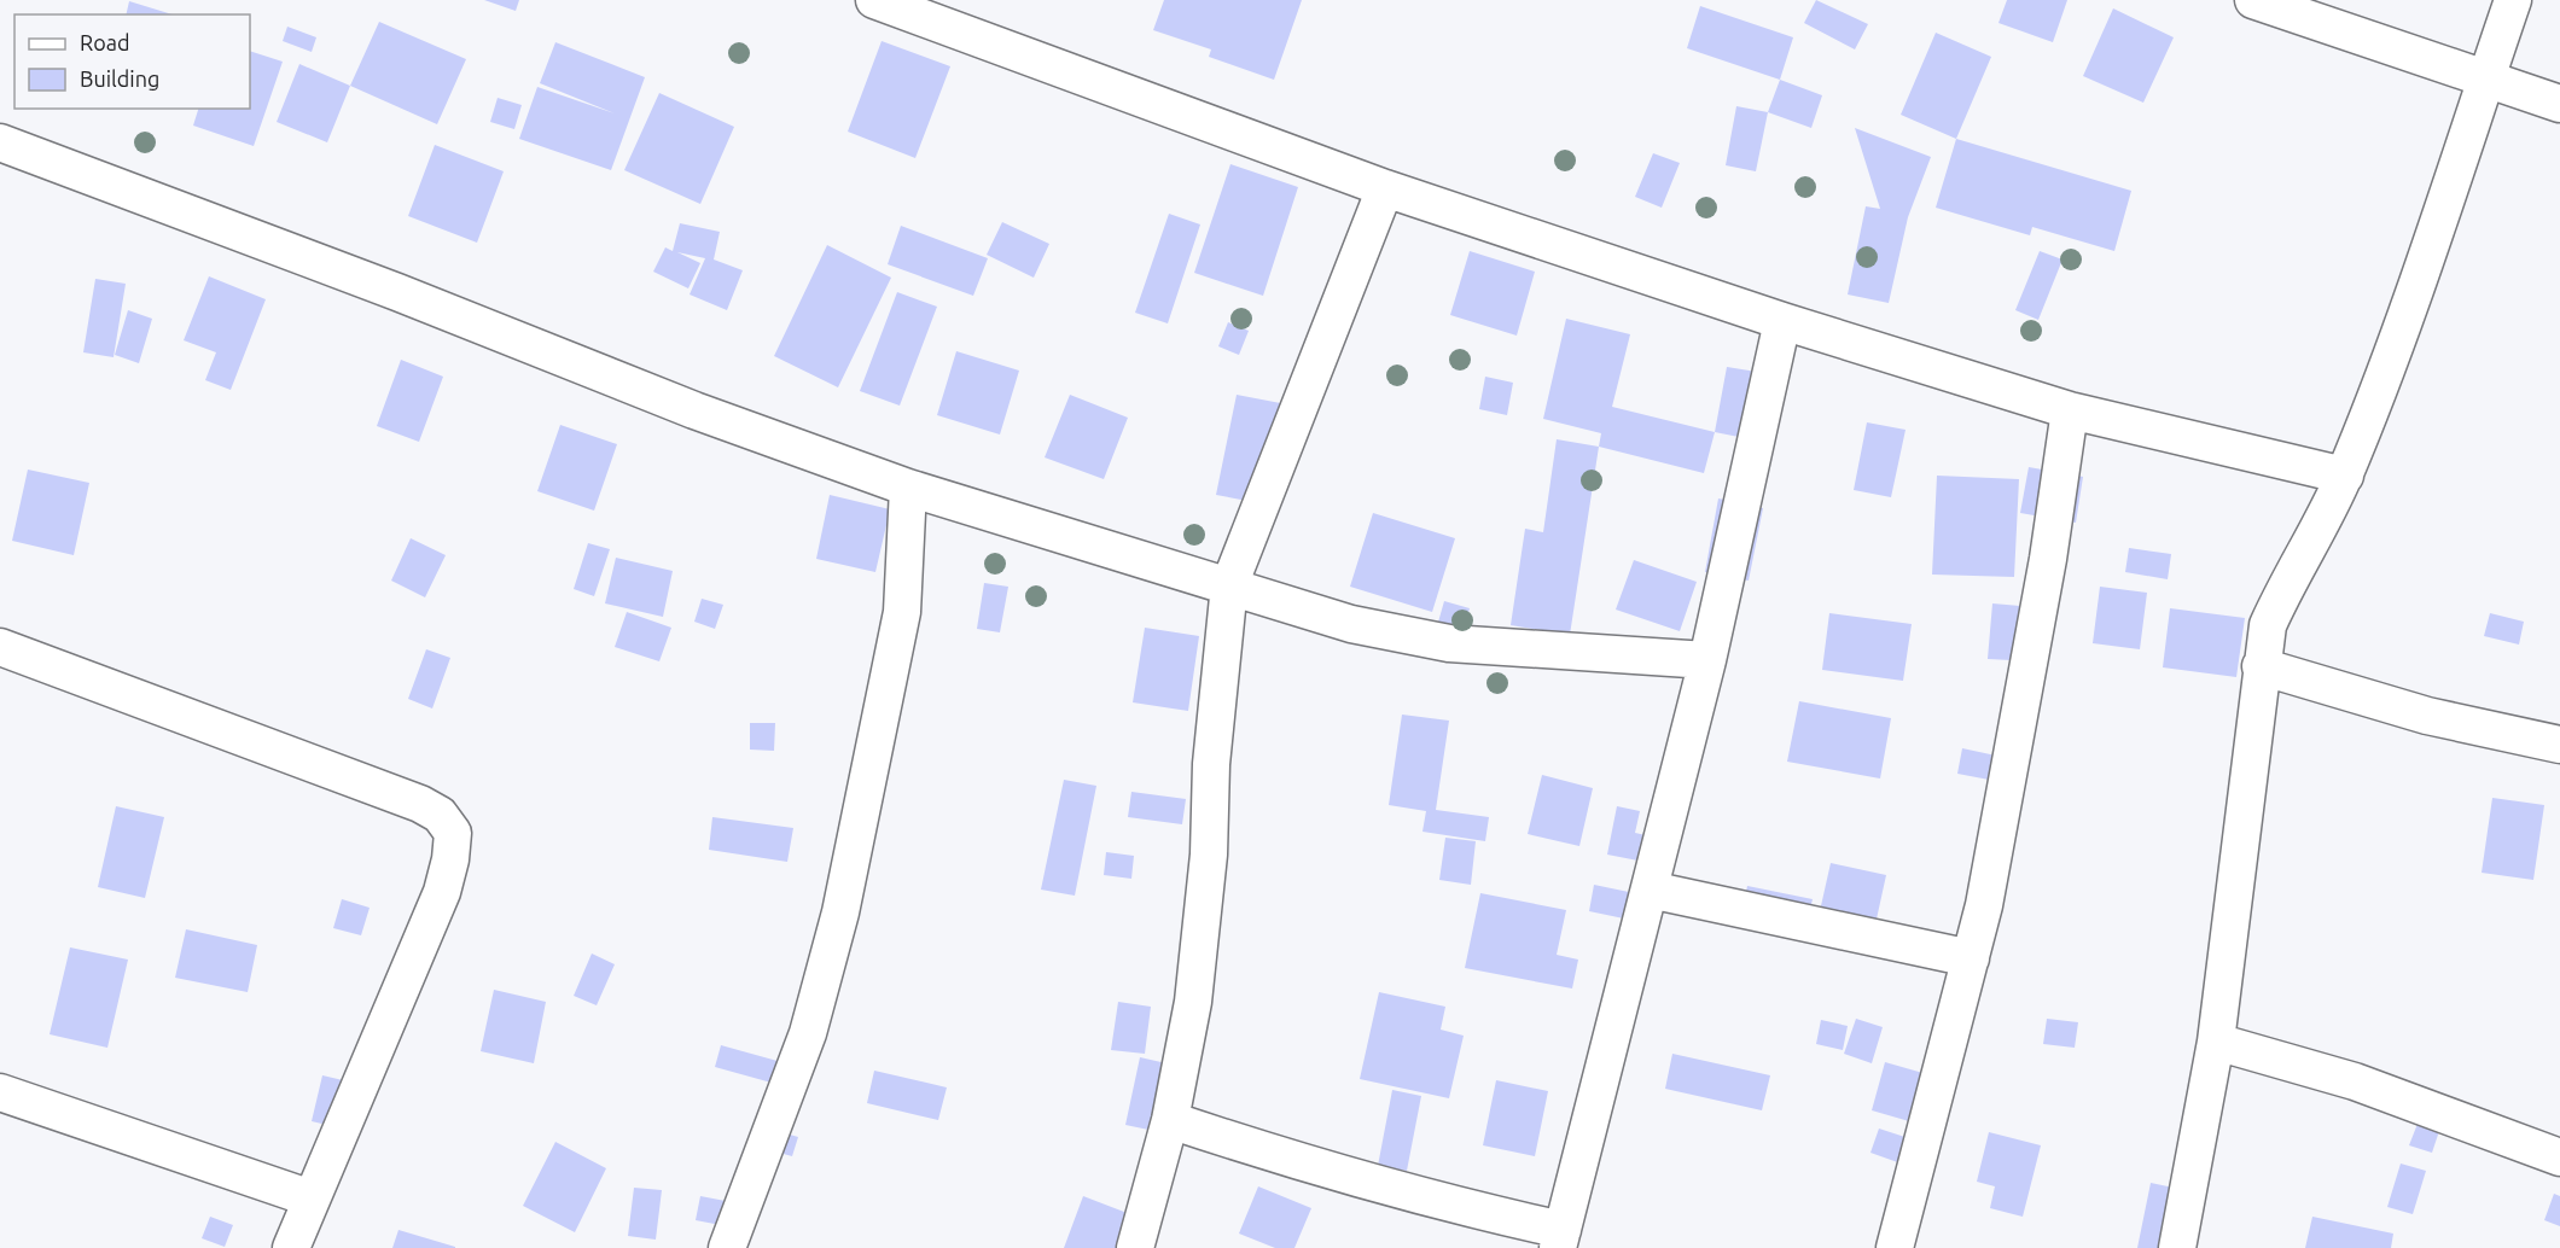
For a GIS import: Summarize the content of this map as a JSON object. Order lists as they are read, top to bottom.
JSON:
{
  "legend": ["Road", "Building"]
}
